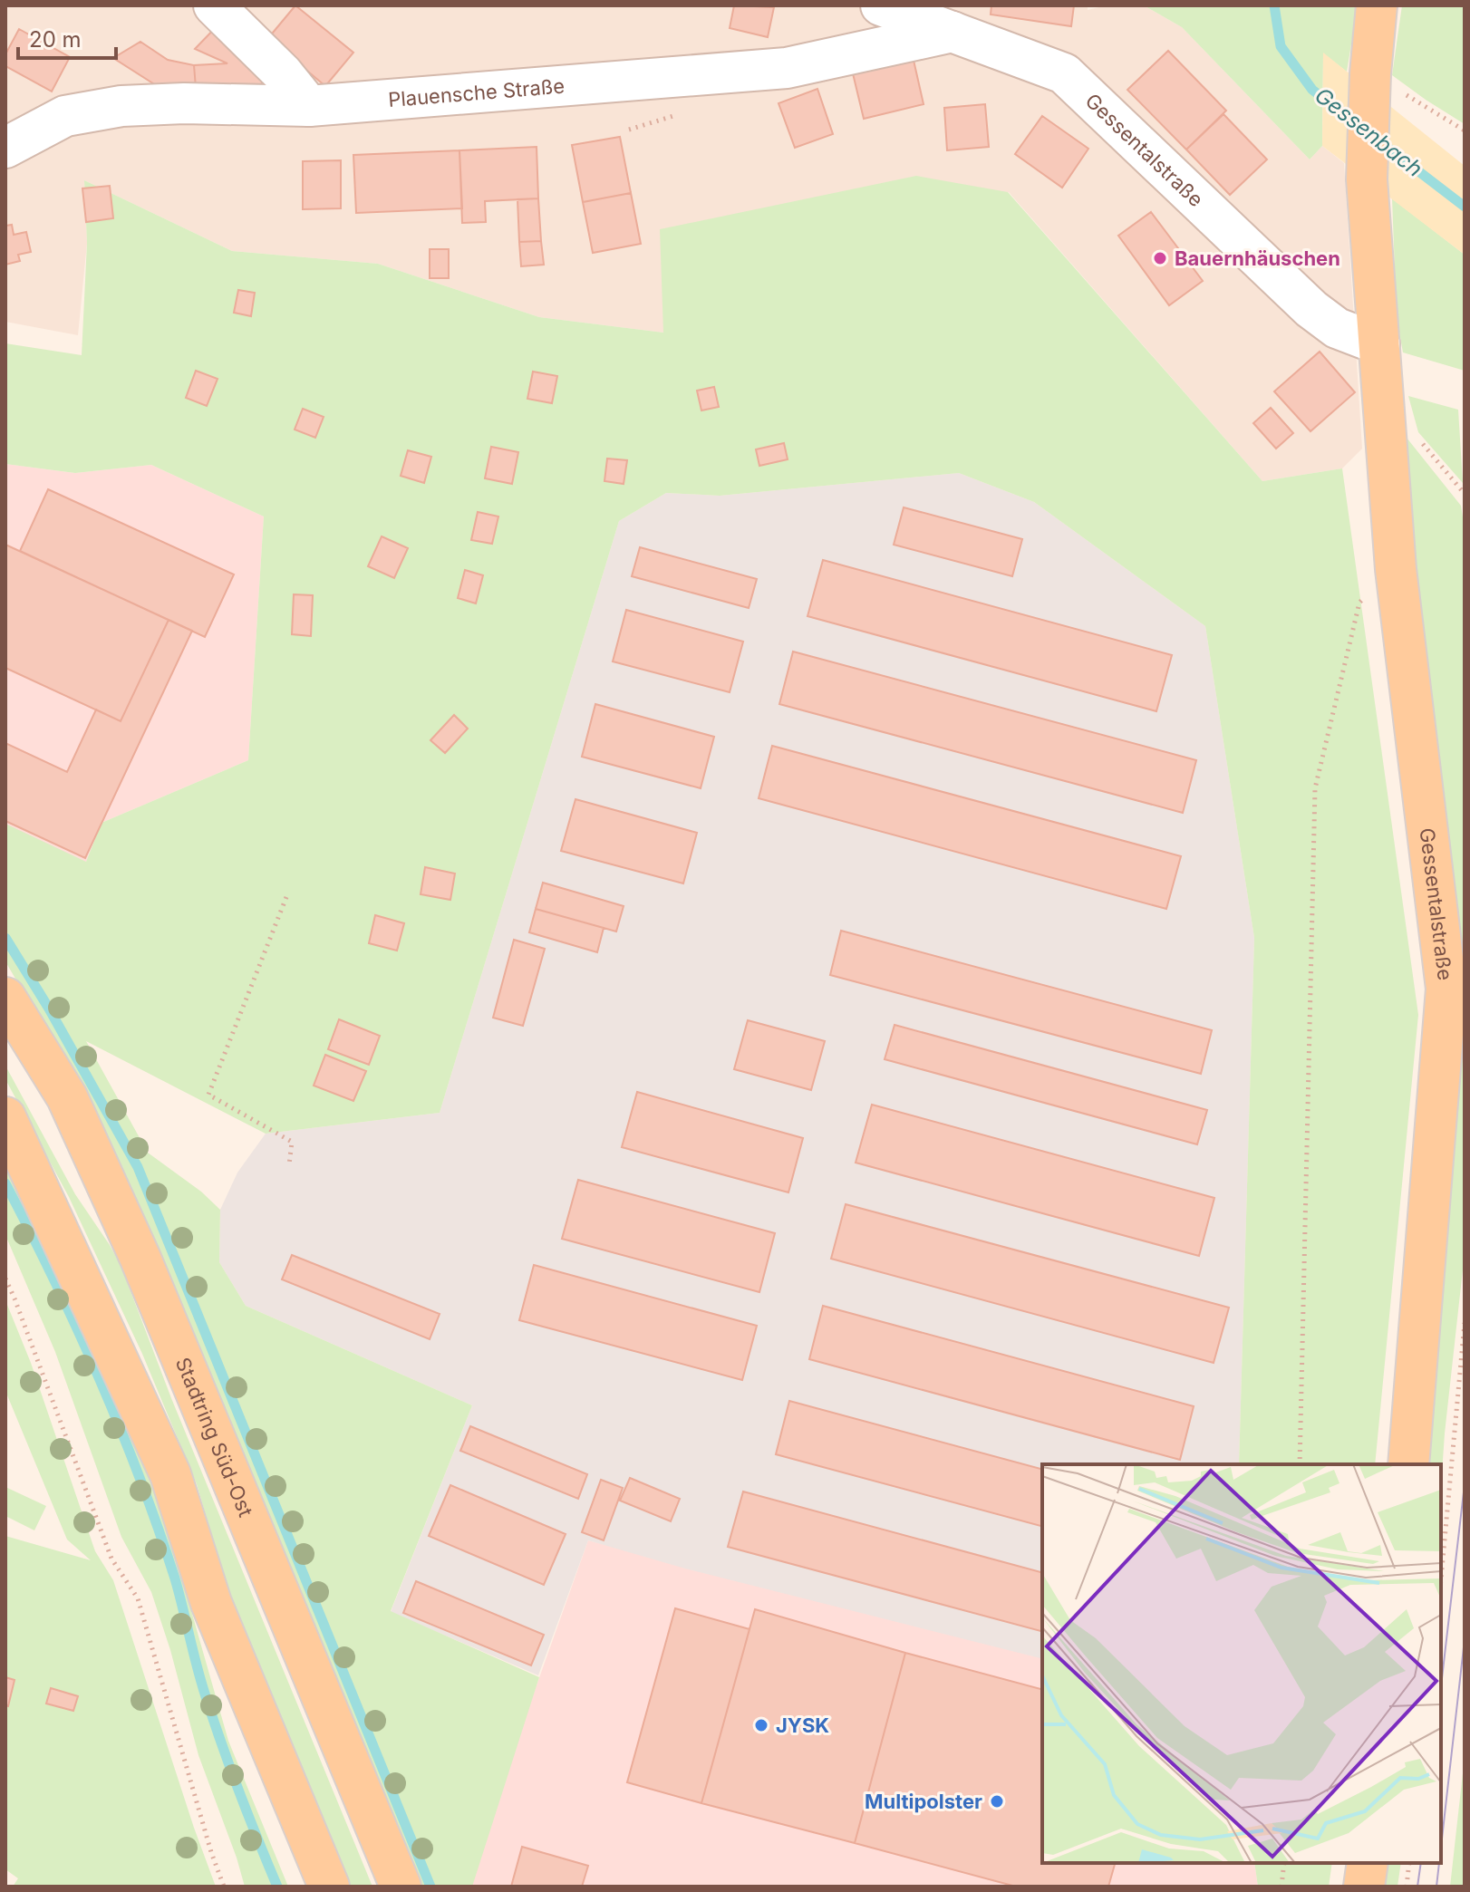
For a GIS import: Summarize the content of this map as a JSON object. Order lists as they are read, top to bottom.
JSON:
{
  "streets": {
    "main road": ["Gessentalstraße", "Stadtring Süd-Ost"],
    "street": ["Plauensche Straße"]
  },
  "crossings": [
    ["Plauensche Straße", "Gessentalstraße"]
  ],
  "water": ["Gessenbach"],
  "places": ["Bauernhäuschen", "JYSK", "Multipolster"],
  "scale_bar": "20 m"
}
